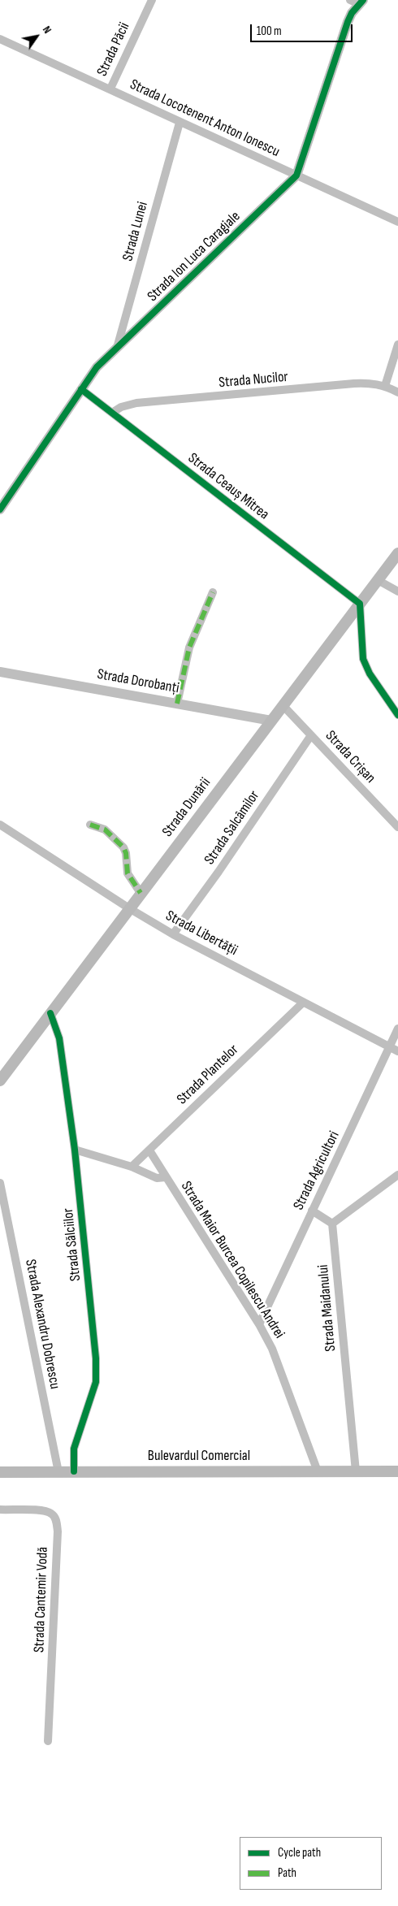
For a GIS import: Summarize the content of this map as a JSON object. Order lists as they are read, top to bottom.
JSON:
{
  "streets": {
    "main road": ["Strada Dunării", "Bulevardul Comercial"],
    "street": [
      "Strada Păcii",
      "Strada Locotenent Anton Ionescu",
      "Strada Lunei",
      "Strada Ion Luca Caragiale",
      "Strada Nucilor",
      "Strada Ceauș Mitrea",
      "Strada Dorobanți",
      "Strada Crișan",
      "Strada Salcâmilor",
      "Strada Libertății",
      "Strada Plantelor",
      "Strada Agricultori",
      "Strada Sălciilor",
      "Strada Maior Burcea Copilescu Andrei",
      "Strada Maidanului",
      "Strada Alexandru Dobrescu",
      "Strada Cantemir Vodă"
    ]
  },
  "crossings": [
    ["Strada Păcii", "Strada Locotenent Anton Ionescu"],
    ["Strada Locotenent Anton Ionescu", "Strada Lunei"],
    ["Strada Locotenent Anton Ionescu", "Strada Ion Luca Caragiale"],
    ["Strada Lunei", "Strada Ion Luca Caragiale"],
    ["Strada Ion Luca Caragiale", "Strada Ceauș Mitrea"],
    ["Strada Nucilor", "Strada Ceauș Mitrea"],
    ["Strada Ceauș Mitrea", "Strada Dunării"],
    ["Strada Dorobanți", "Strada Dunării"],
    ["Strada Crișan", "Strada Dunării"],
    ["Strada Crișan", "Strada Salcâmilor"],
    ["Strada Dunării", "Strada Libertății"],
    ["Strada Dunării", "Strada Sălciilor"],
    ["Strada Salcâmilor", "Strada Libertății"],
    ["Strada Libertății", "Strada Plantelor"],
    ["Strada Libertății", "Strada Agricultori"],
    ["Strada Plantelor", "Strada Maior Burcea Copilescu Andrei"],
    ["Strada Agricultori", "Strada Maior Burcea Copilescu Andrei"],
    ["Strada Sălciilor", "Strada Maior Burcea Copilescu Andrei"],
    ["Strada Sălciilor", "Bulevardul Comercial"],
    ["Strada Maior Burcea Copilescu Andrei", "Bulevardul Comercial"],
    ["Strada Maidanului", "Bulevardul Comercial"],
    ["Strada Alexandru Dobrescu", "Bulevardul Comercial"]
  ],
  "legend": ["Cycle path", "Path"],
  "scale_bar": "100 m",
  "north": "top right"
}
